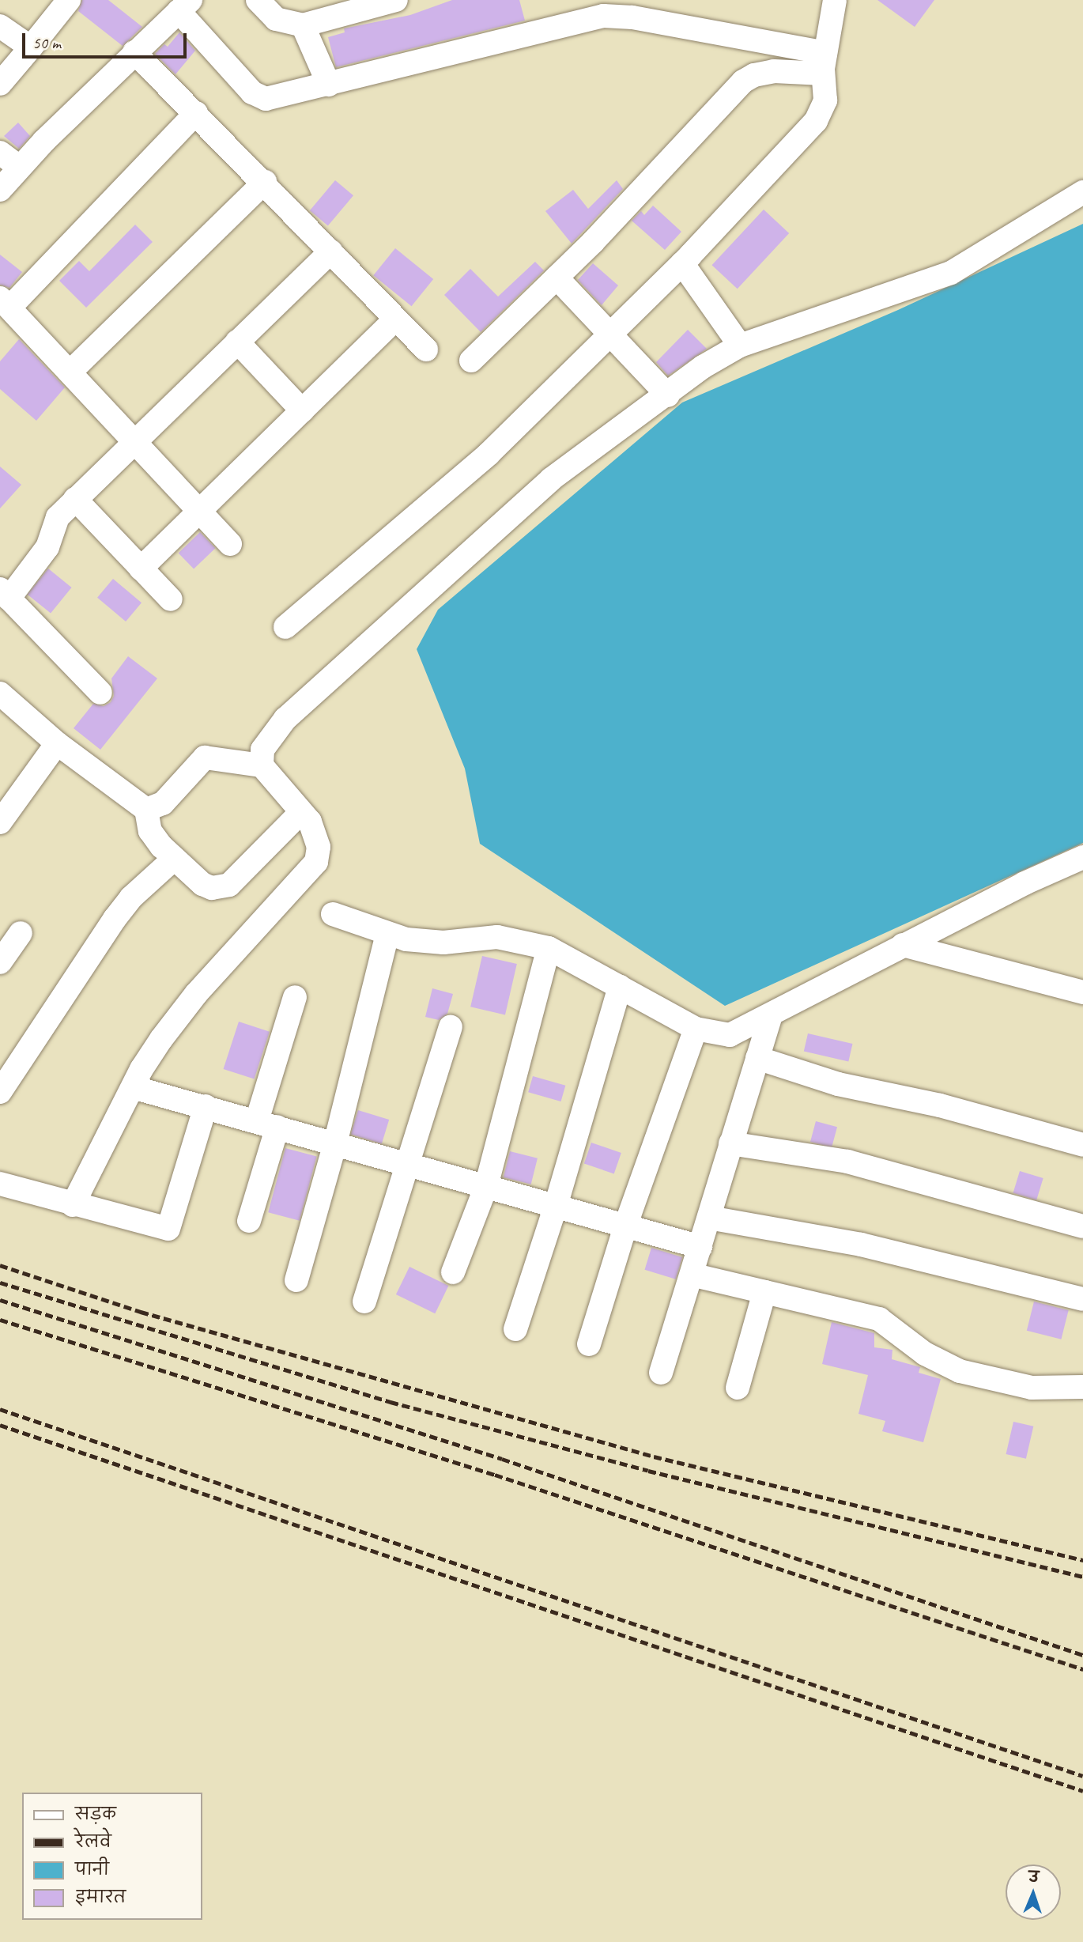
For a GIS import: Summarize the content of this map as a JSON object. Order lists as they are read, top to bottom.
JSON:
{
  "legend": [
    "सड़क",
    "रेलवे",
    "पानी",
    "इमारत"
  ],
  "scale_bar": "50 m",
  "north": "top"
}
